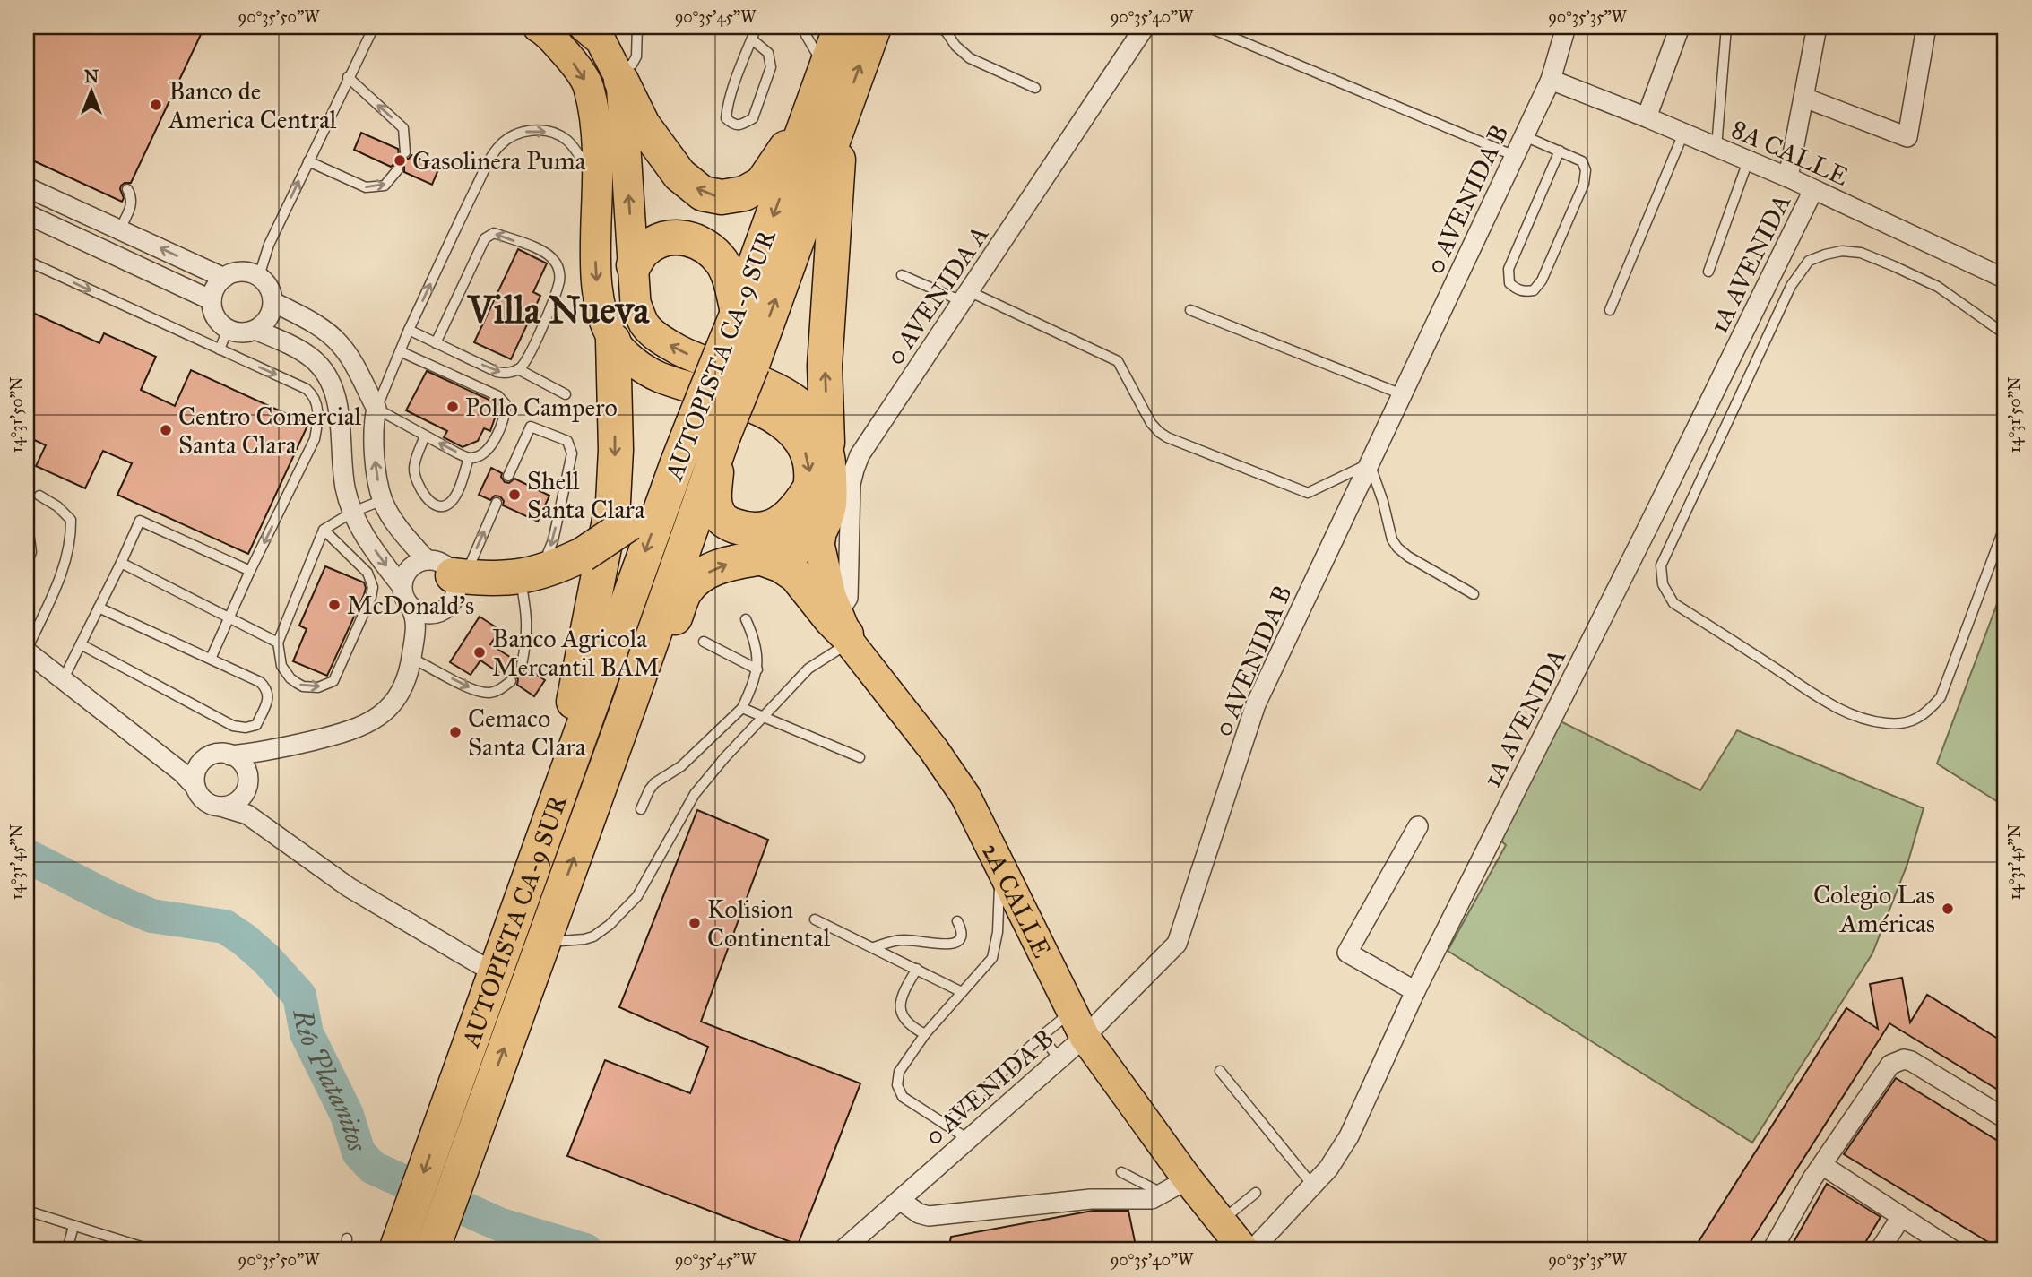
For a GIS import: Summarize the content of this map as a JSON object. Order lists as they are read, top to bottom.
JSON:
{
  "streets": {
    "highway": ["AUTOPISTA CA-9 SUR"],
    "main road": ["2A CALLE"],
    "street": [
      "8A CALLE",
      "0 AVENIDA B",
      "1A AVENIDA",
      "0 AVENIDA A"
    ]
  },
  "crossings": [
    ["8A CALLE", "0 AVENIDA B"],
    ["8A CALLE", "1A AVENIDA"],
    ["0 AVENIDA B", "2A CALLE"],
    ["0 AVENIDA A", "2A CALLE"]
  ],
  "districts": ["Villa Nueva"],
  "water": ["Río Platanitos"],
  "places": [
    "Banco de America Central",
    "Gasolinera Puma",
    "Pollo Campero",
    "Centro Comercial Santa Clara",
    "Shell Santa Clara",
    "McDonald's",
    "Banco Agricola Mercantil BAM",
    "Cemaco Santa Clara",
    "Colegio Las Américas",
    "Kolision Continental"
  ],
  "north": "top",
  "coordinates": [
    "90°35'50\"W",
    "90°35'45\"W",
    "90°35'40\"W",
    "90°35'35\"W",
    "14°31'50\"N",
    "14°31'45\"N"
  ]
}
